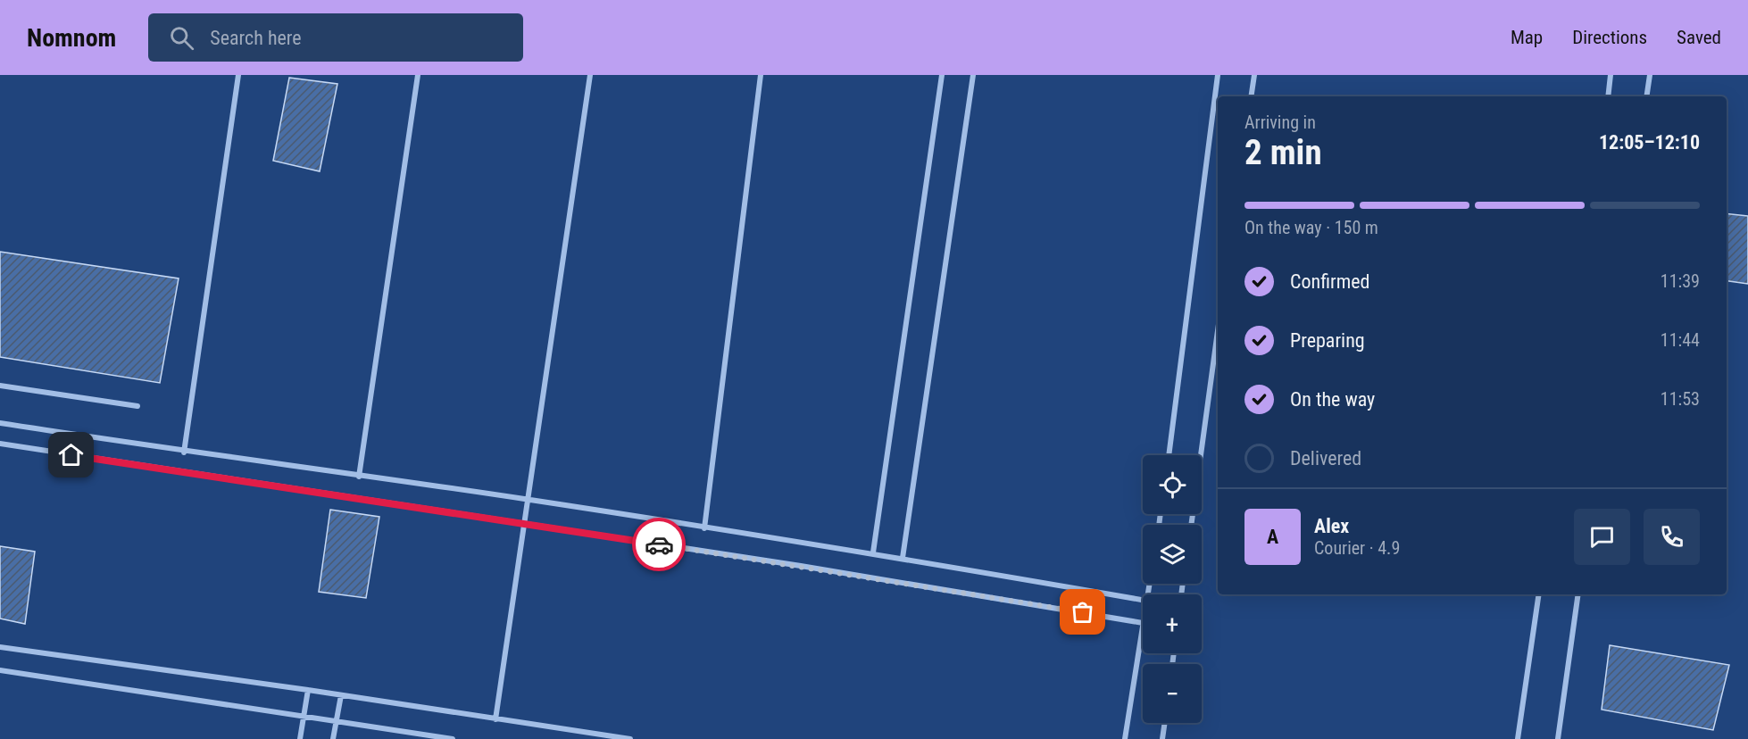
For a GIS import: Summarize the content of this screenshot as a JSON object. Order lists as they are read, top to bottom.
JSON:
{
  "page": {
    "header": "Nomnom",
    "search": "Search here",
    "nav": ["Map", "Directions", "Saved"],
    "heading": ["2 min", "Arriving in", "12:05–12:10"],
    "panel": ["Alex", "Courier · 4.9"],
    "bar": "On the way · 150 m",
    "list": [
      ["Confirmed", "11:39"],
      ["Preparing", "11:44"],
      ["On the way", "11:53"],
      "Delivered"
    ],
    "map_buttons": ["+", "−"],
    "round": "A"
  }
}
